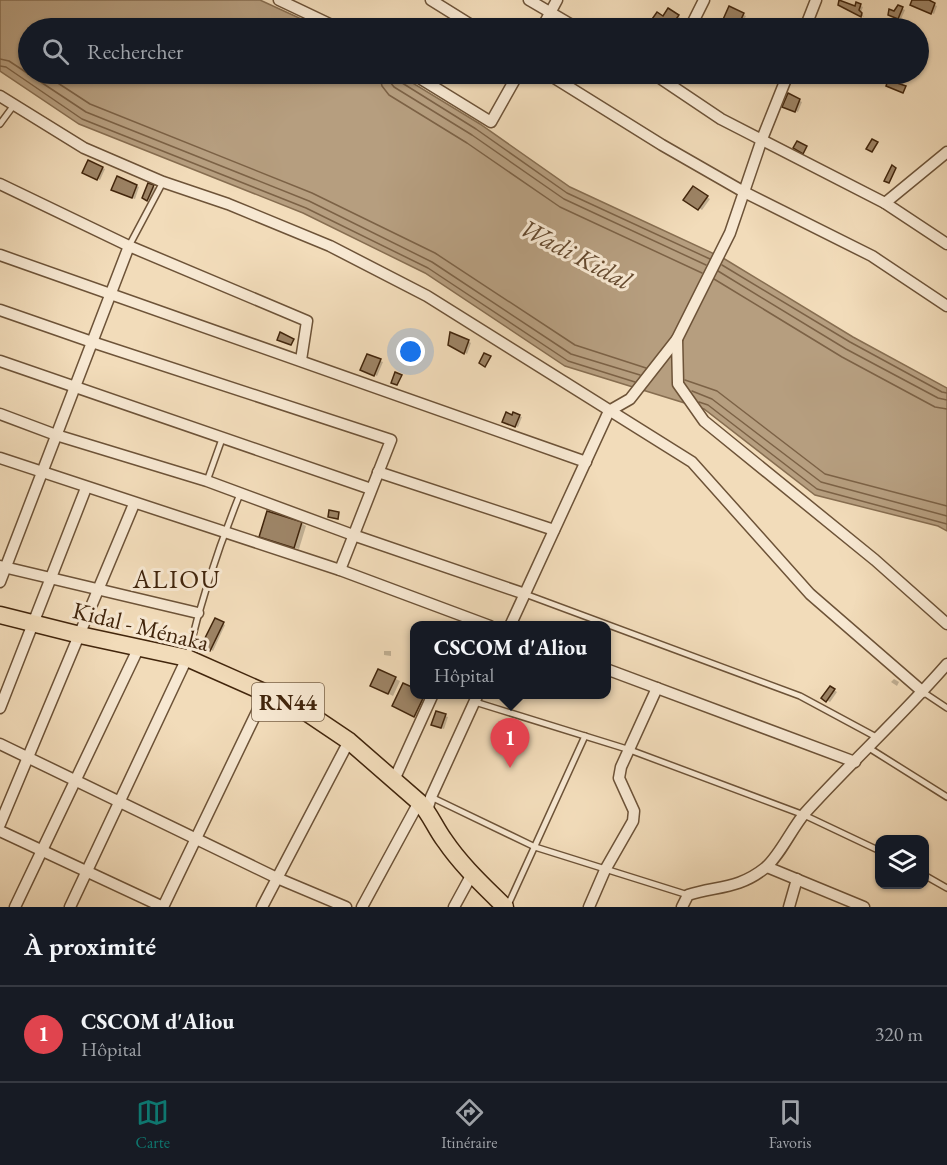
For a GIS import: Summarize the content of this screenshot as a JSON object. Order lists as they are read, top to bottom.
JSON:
{
  "streets": {
    "main road": ["Kidal - Ménaka", "RN44"]
  },
  "districts": ["ALIOU"],
  "water": ["Wadi Kidal"],
  "page": {
    "search": "Rechercher",
    "popup": ["CSCOM d'Aliou", "Hôpital"],
    "pins": "1",
    "heading": "À proximité",
    "list": [
      {
        "mark": "1",
        "name": "CSCOM d'Aliou",
        "note": "Hôpital",
        "value": "320 m"
      }
    ],
    "nav": ["Carte", "Itinéraire", "Favoris"]
  }
}
